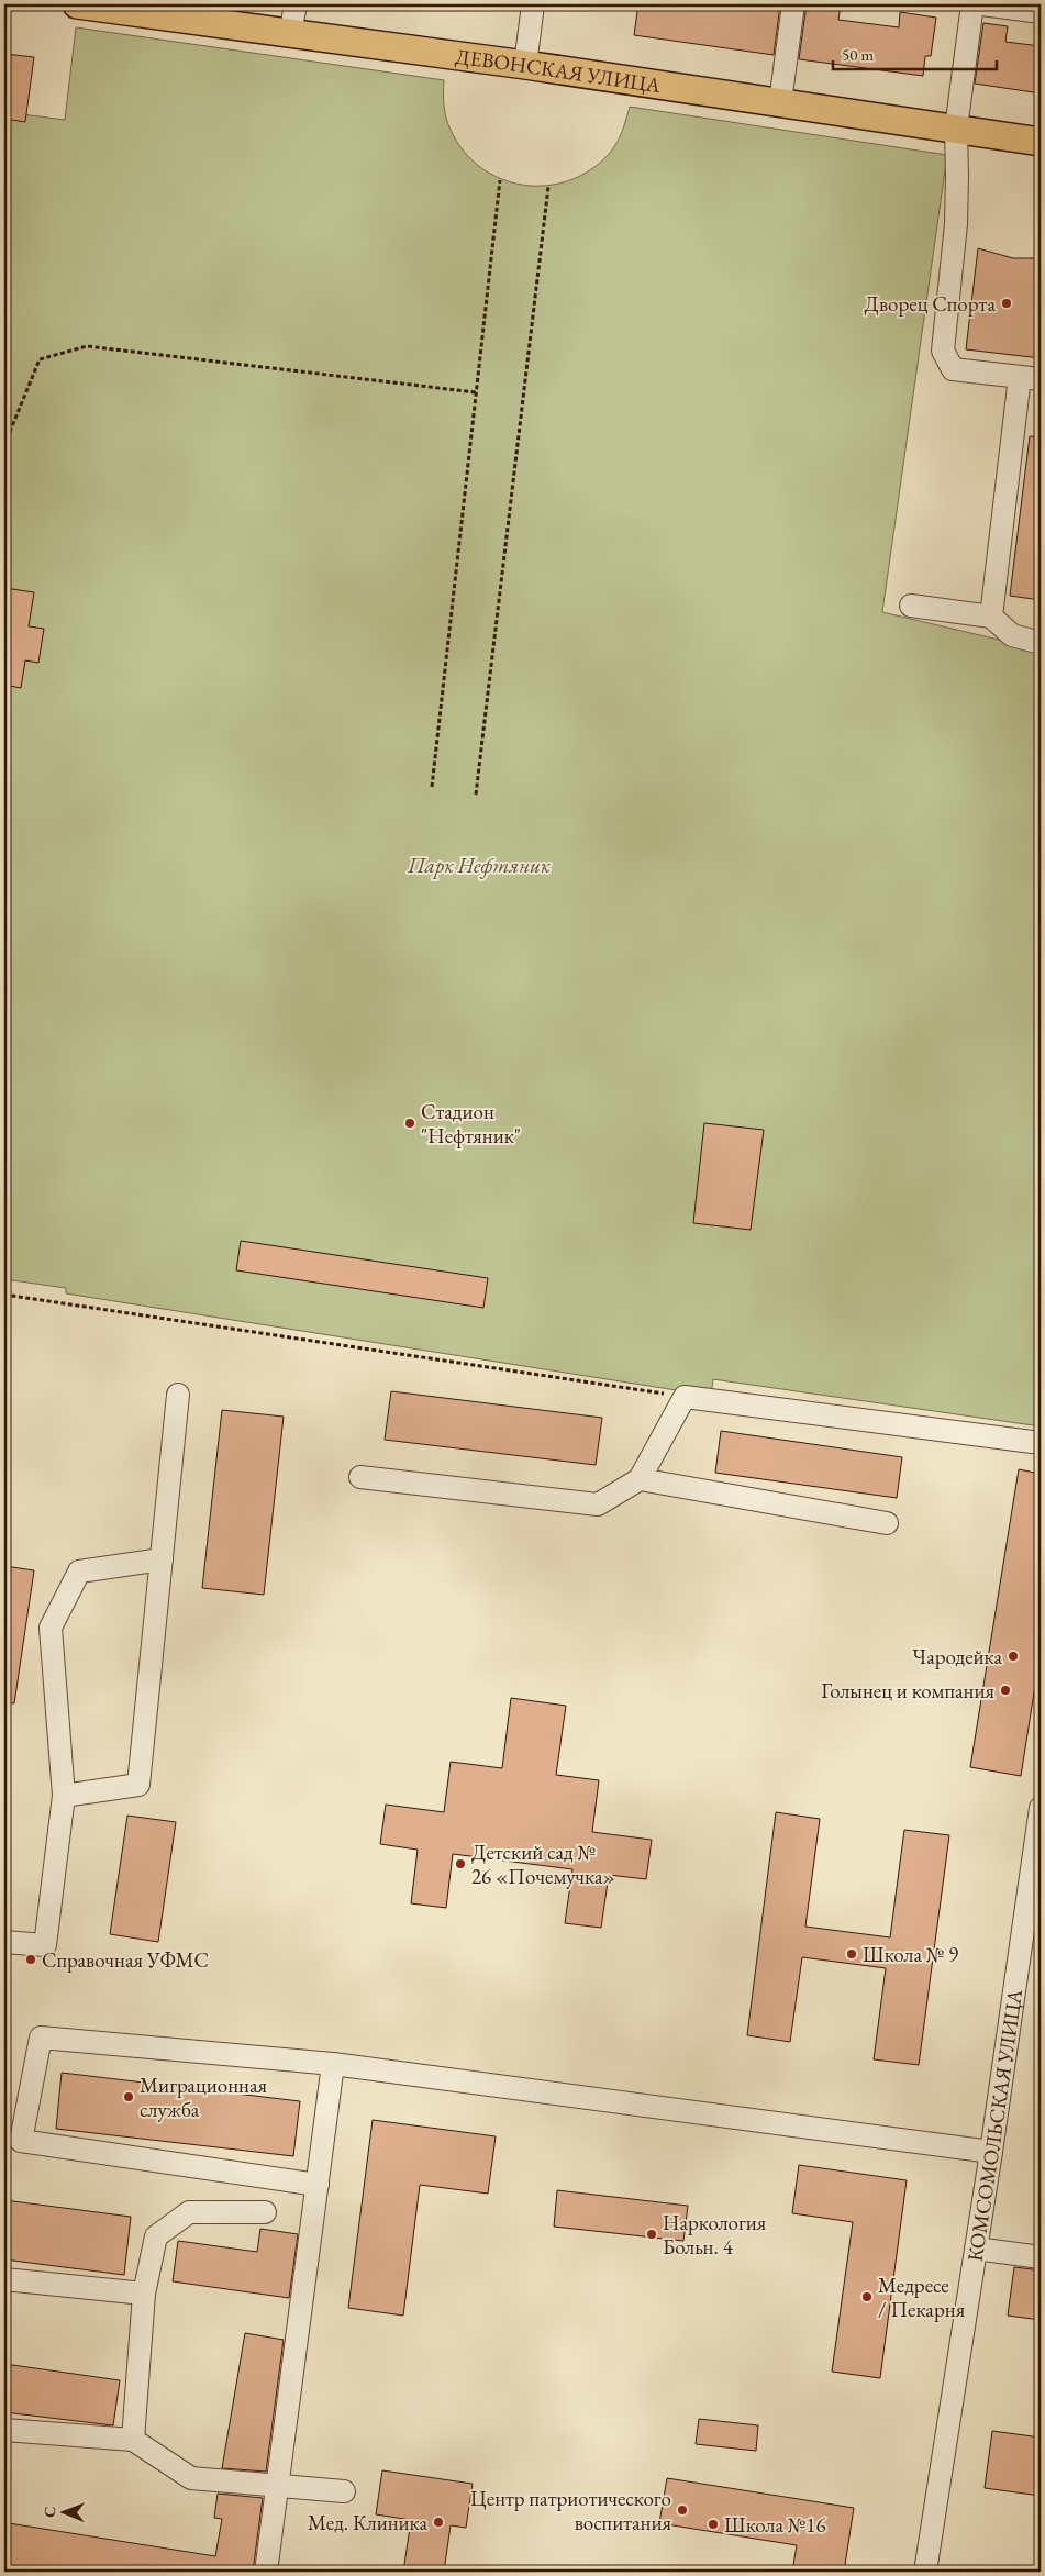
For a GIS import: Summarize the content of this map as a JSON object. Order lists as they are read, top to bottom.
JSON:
{
  "streets": {
    "main road": ["ДЕВОНСКАЯ УЛИЦА"],
    "street": ["КОМСОМОЛЬСКАЯ УЛИЦА"]
  },
  "parks": ["Парк Нефтяник"],
  "places": [
    "Дворец Спорта",
    "Стадион \"Нефтяник\"",
    "Чародейка",
    "Голынец и компания",
    "Детский сад № 26 «Почемучка»",
    "Школа № 9",
    "Справочная УФМС",
    "Миграционная служба",
    "Наркология Больн. 4",
    "Медресе / Пекарня",
    "Центр патриотического воспитания",
    "Мед. Клиника",
    "Школа №16"
  ],
  "scale_bar": "50 m",
  "north": "left"
}
